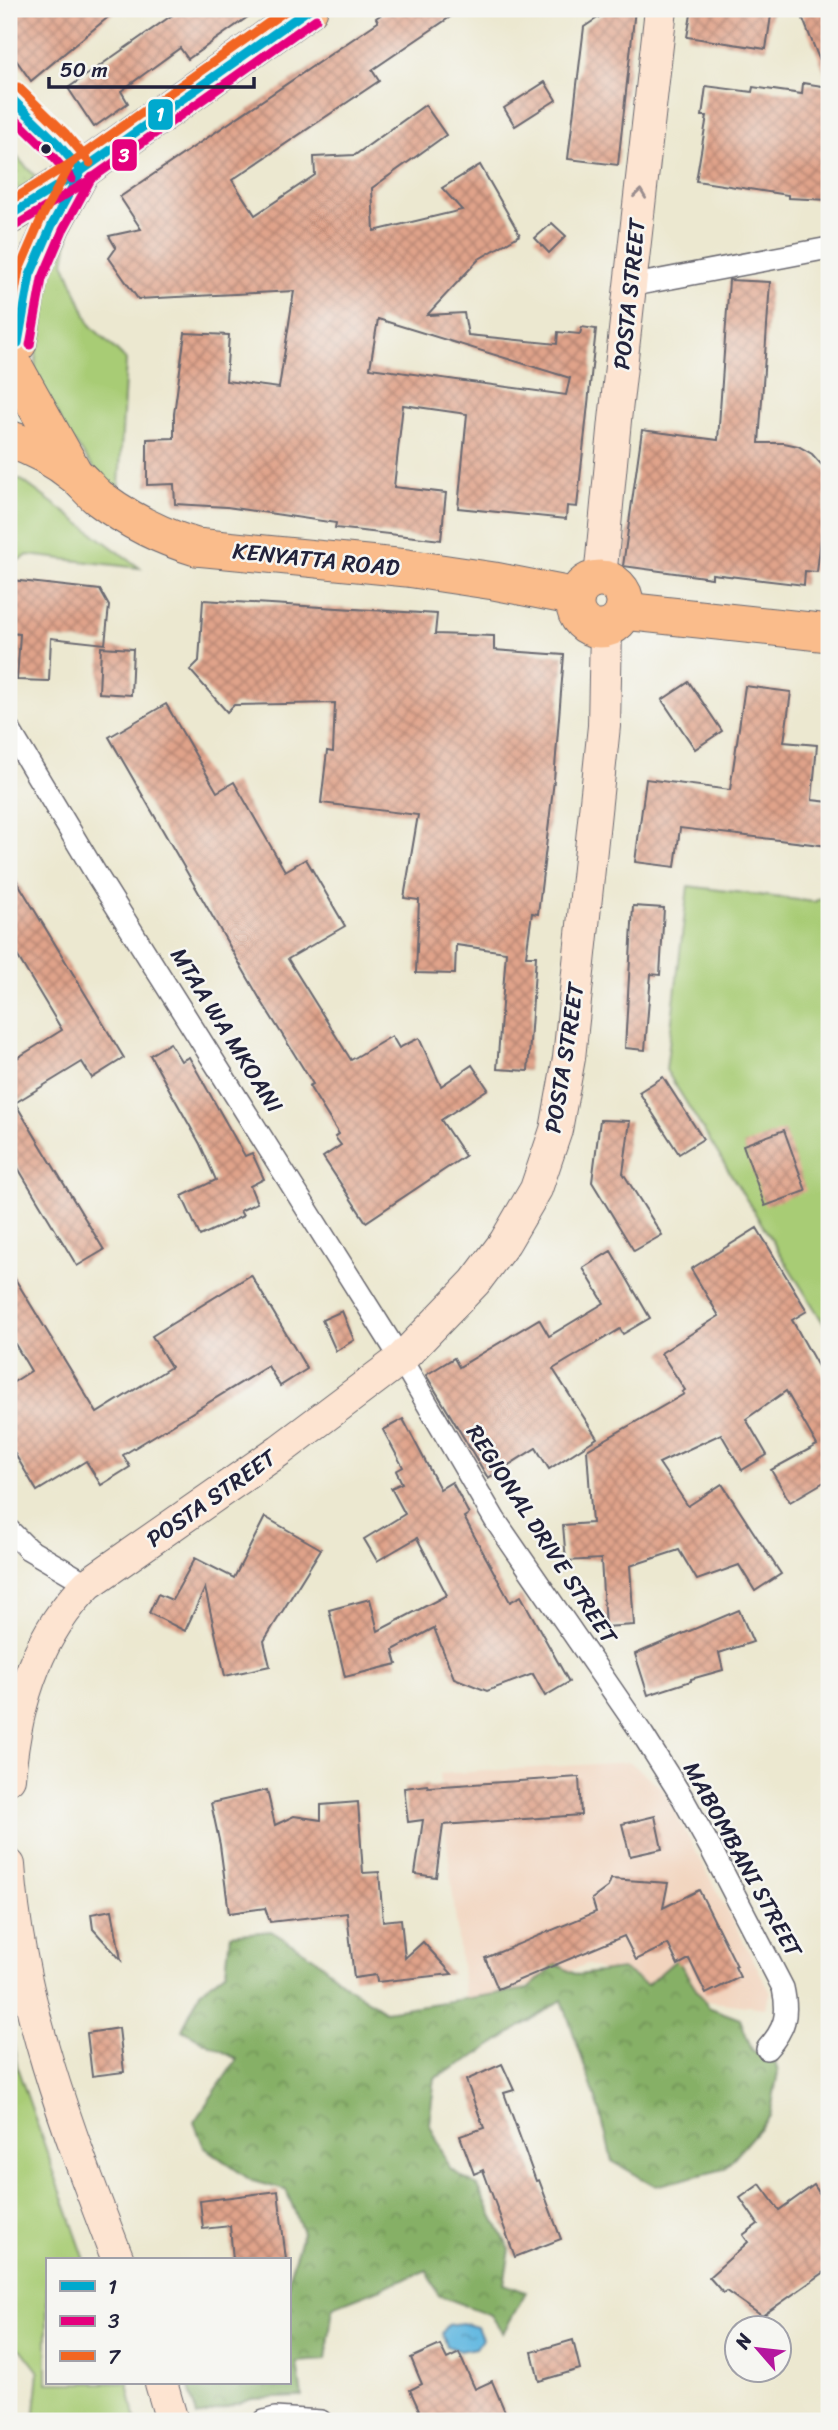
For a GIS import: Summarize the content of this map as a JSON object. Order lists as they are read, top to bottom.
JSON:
{
  "streets": {
    "highway": ["KENYATTA ROAD"],
    "main road": ["POSTA STREET"],
    "street": ["MTAA WA MKOANI", "REGIONAL DRIVE STREET", "MABOMBANI STREET"]
  },
  "crossings": [
    ["POSTA STREET", "KENYATTA ROAD"],
    ["POSTA STREET", "MTAA WA MKOANI"],
    ["POSTA STREET", "REGIONAL DRIVE STREET"],
    ["MTAA WA MKOANI", "REGIONAL DRIVE STREET"],
    ["REGIONAL DRIVE STREET", "MABOMBANI STREET"]
  ],
  "lines": ["transit line 1", "transit line 7", "transit line 3"],
  "legend": ["1", "3", "7"],
  "scale_bar": "50 m",
  "north": "top left"
}
